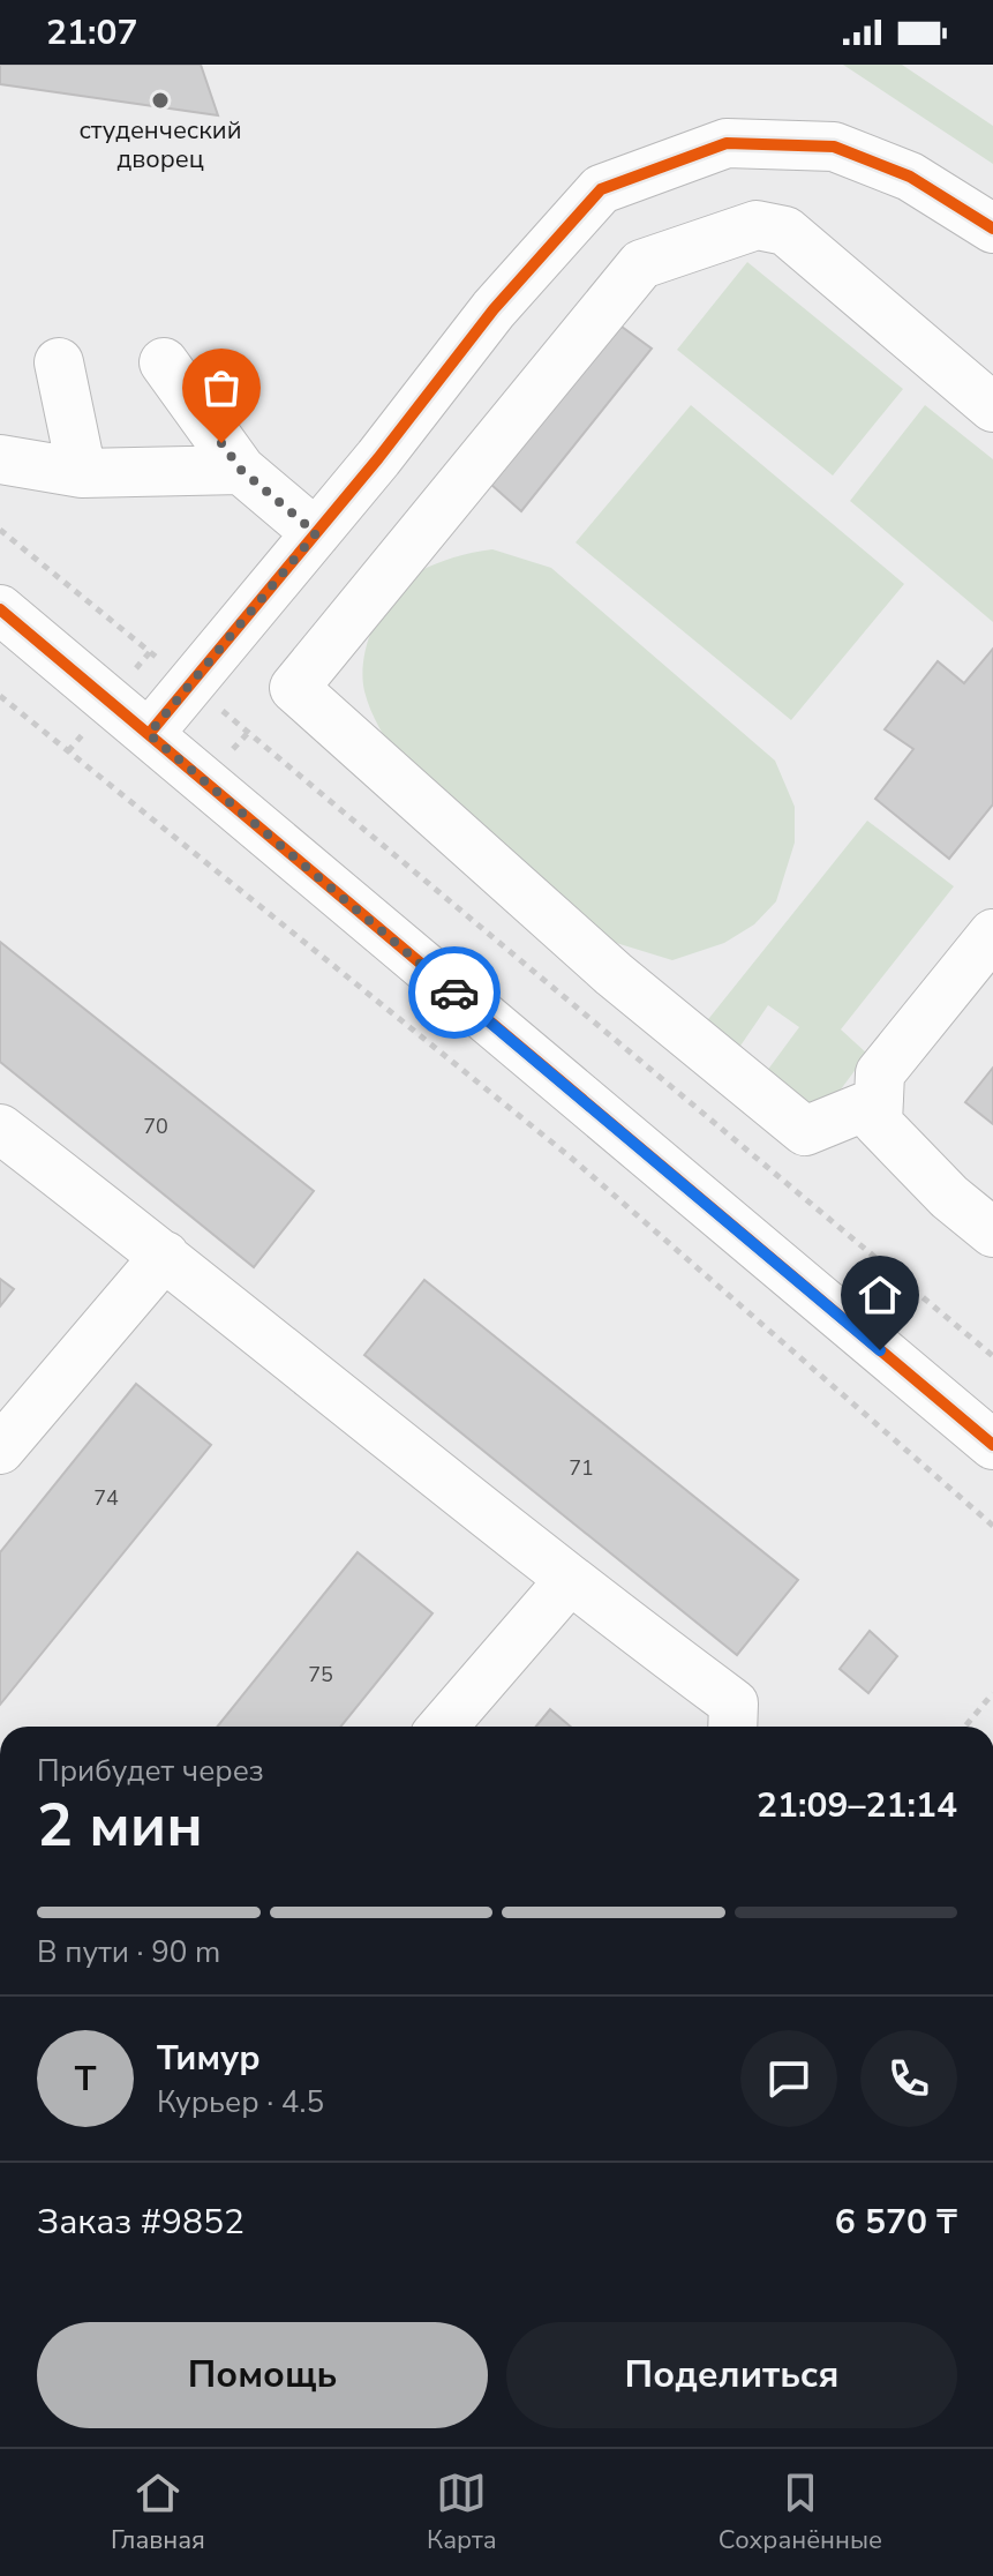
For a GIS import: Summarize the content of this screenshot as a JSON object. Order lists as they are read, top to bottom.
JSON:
{
  "places": ["студенческий дворец"],
  "house_numbers": [
    "70",
    "71",
    "74",
    "75"
  ],
  "page": {
    "status": "21:07",
    "heading": ["2 мин", "Прибудет через", "21:09–21:14"],
    "panel": [
      "Тимур",
      "Курьер · 4.5",
      "Заказ #9852",
      "6 570 ₸"
    ],
    "bar": "В пути · 90 m",
    "round": "Т",
    "buttons": ["Помощь", "Поделиться"],
    "tabs": ["Главная", "Карта", "Сохранённые"]
  }
}
